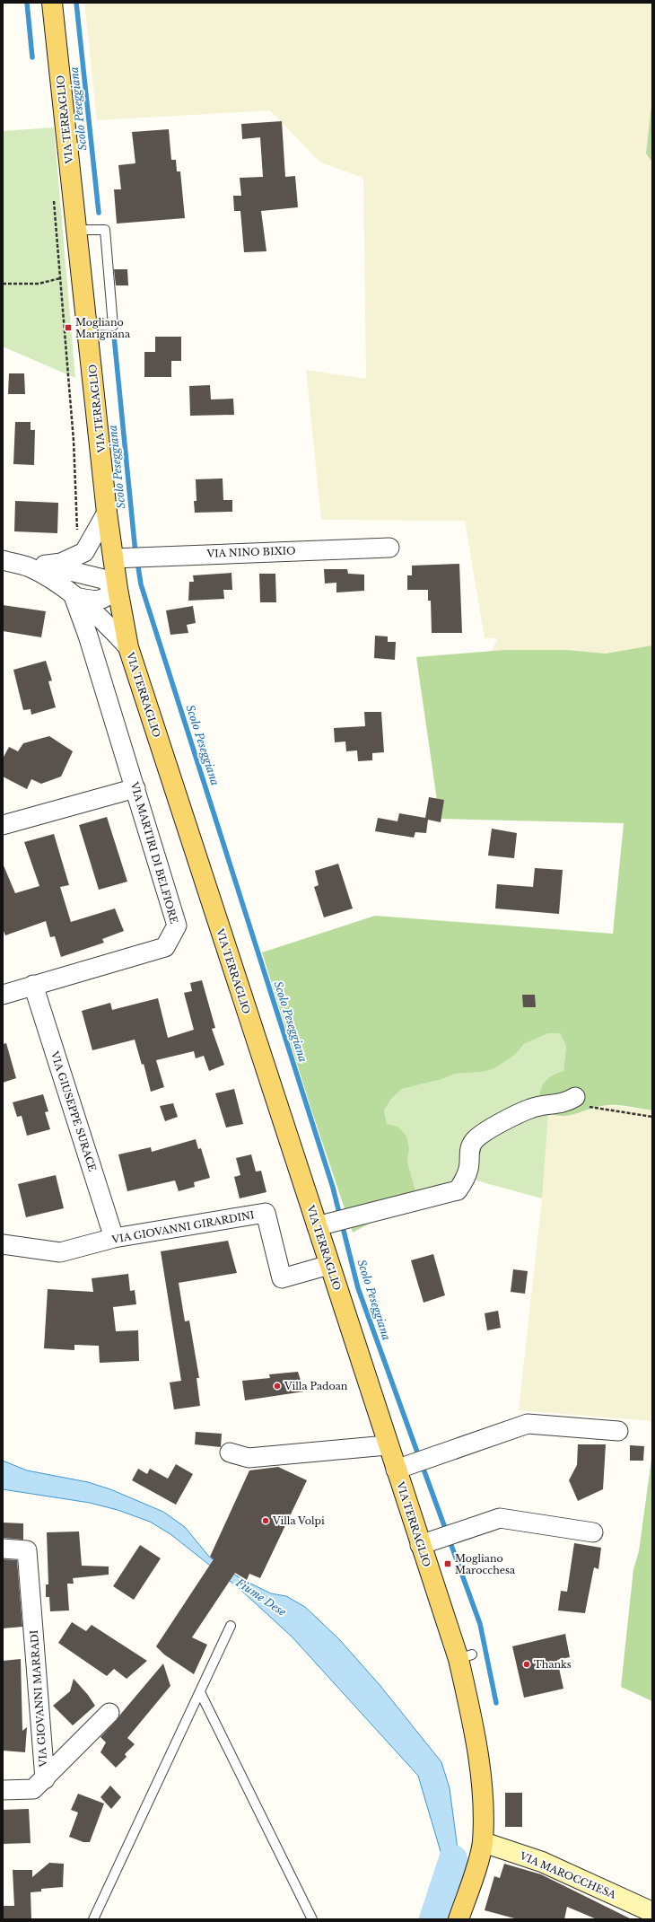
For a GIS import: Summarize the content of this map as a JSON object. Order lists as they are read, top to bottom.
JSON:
{
  "streets": {
    "main road": ["VIA TERRAGLIO"],
    "street": [
      "VIA NINO BIXIO",
      "VIA MARTIRI DI BELFIORE",
      "VIA GIUSEPPE SURACE",
      "VIA GIOVANNI GIRARDINI",
      "VIA GIOVANNI MARRADI",
      "VIA MAROCCHESA"
    ]
  },
  "crossings": [
    ["VIA TERRAGLIO", "VIA NINO BIXIO"],
    ["VIA TERRAGLIO", "VIA GIOVANNI GIRARDINI"],
    ["VIA TERRAGLIO", "VIA MAROCCHESA"],
    ["VIA MARTIRI DI BELFIORE", "VIA GIUSEPPE SURACE"],
    ["VIA GIUSEPPE SURACE", "VIA GIOVANNI GIRARDINI"]
  ],
  "water": ["Scolo Peseggiana", "Fiume Dese"],
  "places": {
    "transit": ["Mogliano Marignana", "Mogliano Marocchesa"],
    "other": ["Villa Padoan", "Villa Volpi", "Thanks"]
  }
}
